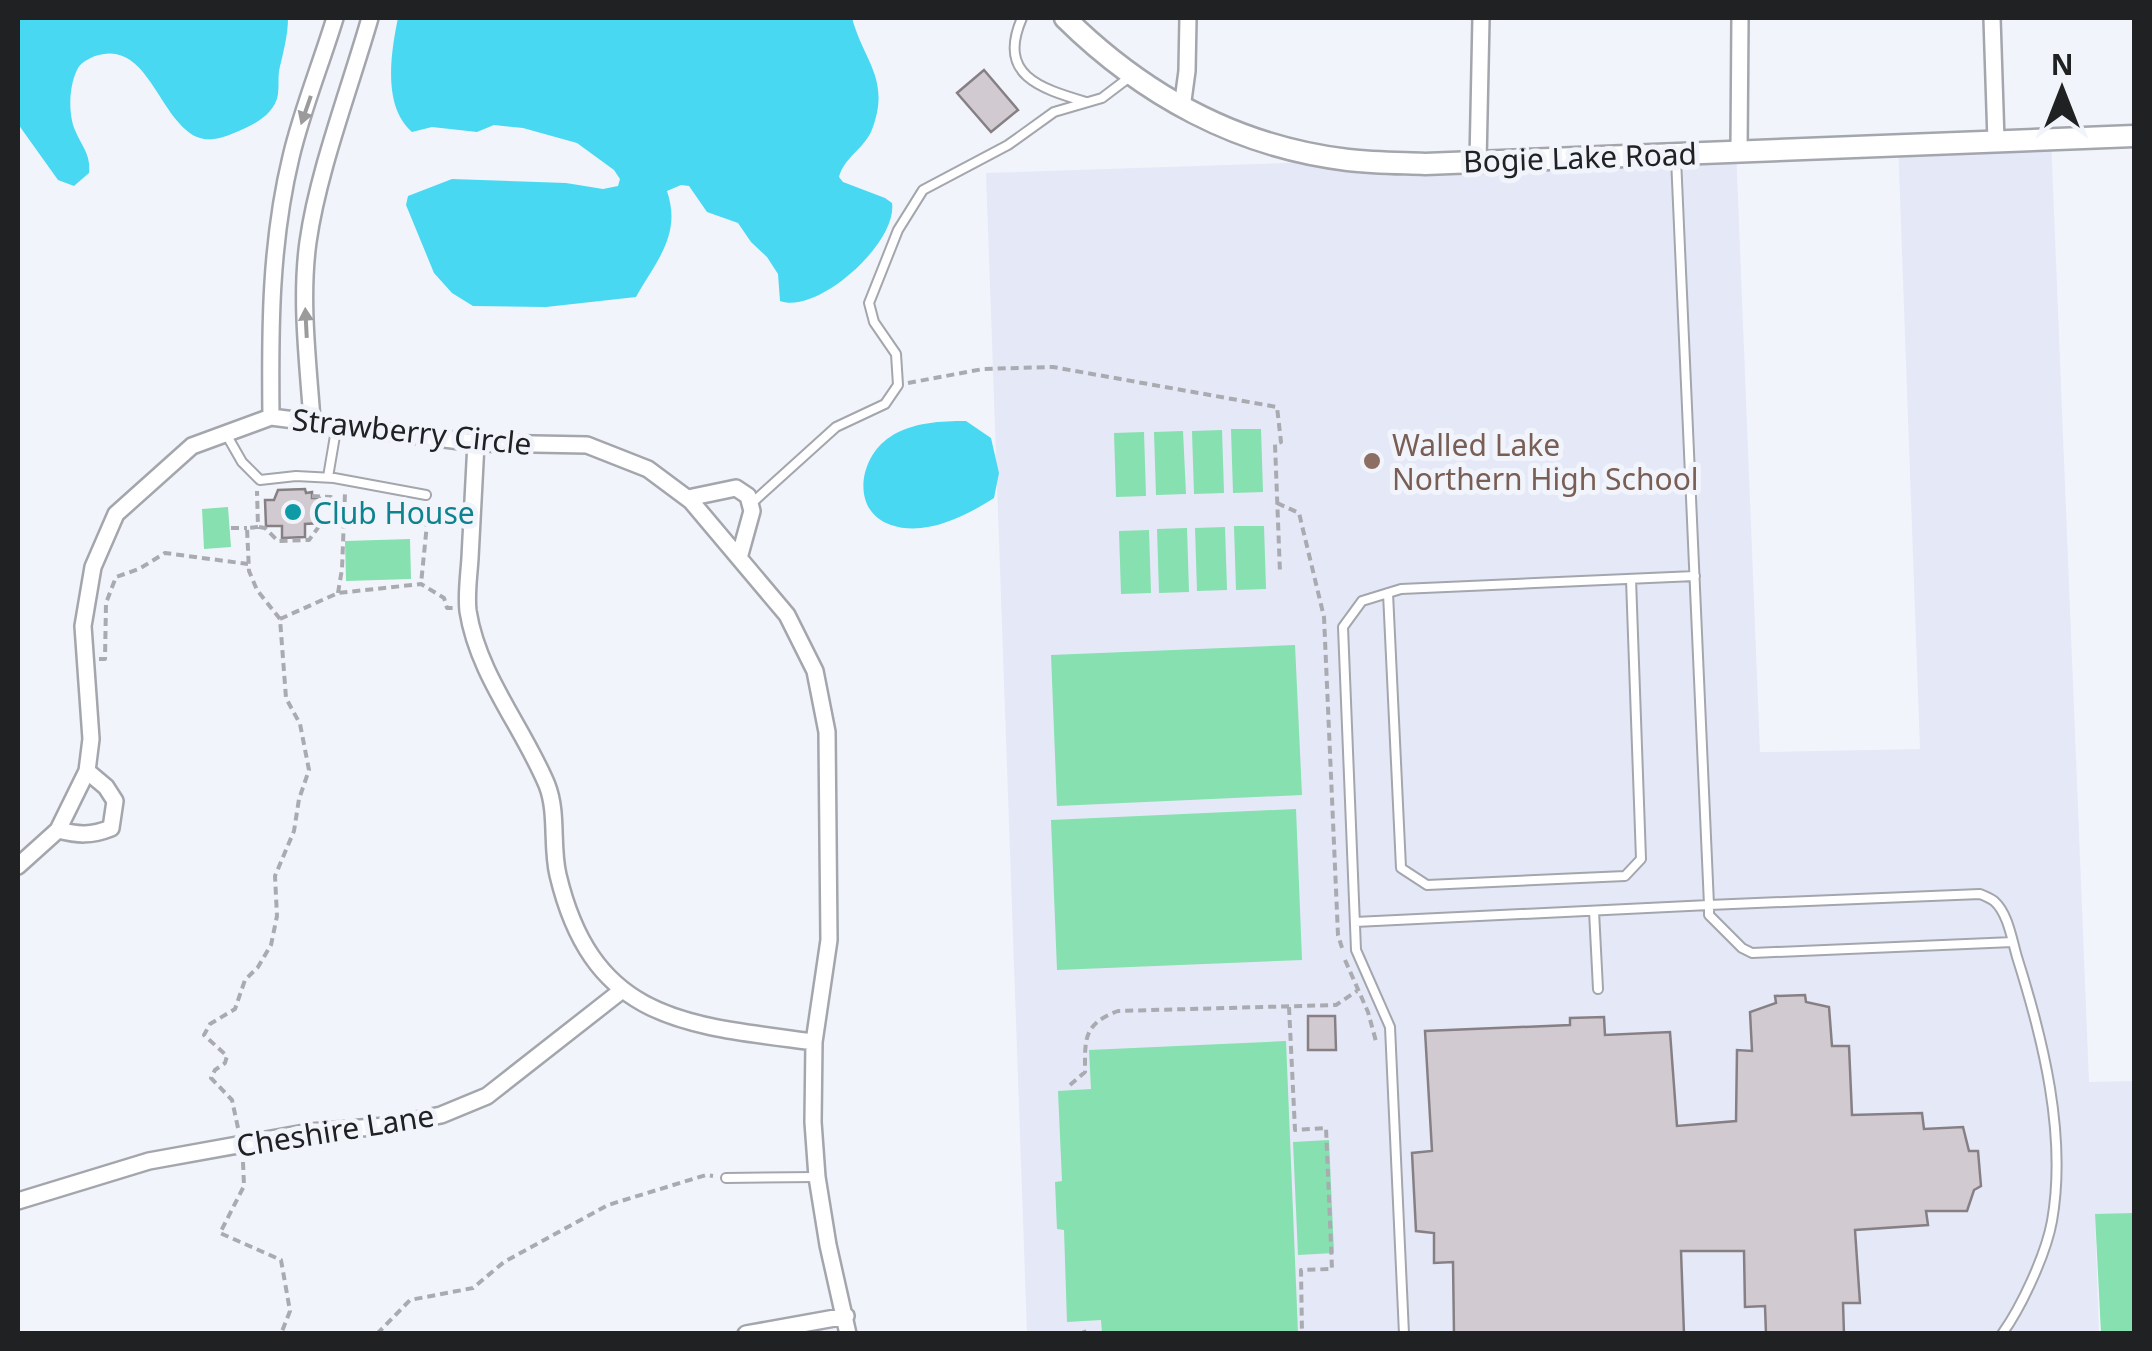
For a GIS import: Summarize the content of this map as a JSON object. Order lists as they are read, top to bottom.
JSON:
{
  "streets": {
    "main road": ["Bogie Lake Road"],
    "street": ["Strawberry Circle", "Cheshire Lane"]
  },
  "places": ["Walled Lake Northern High School", "Club House"],
  "north": "top"
}
